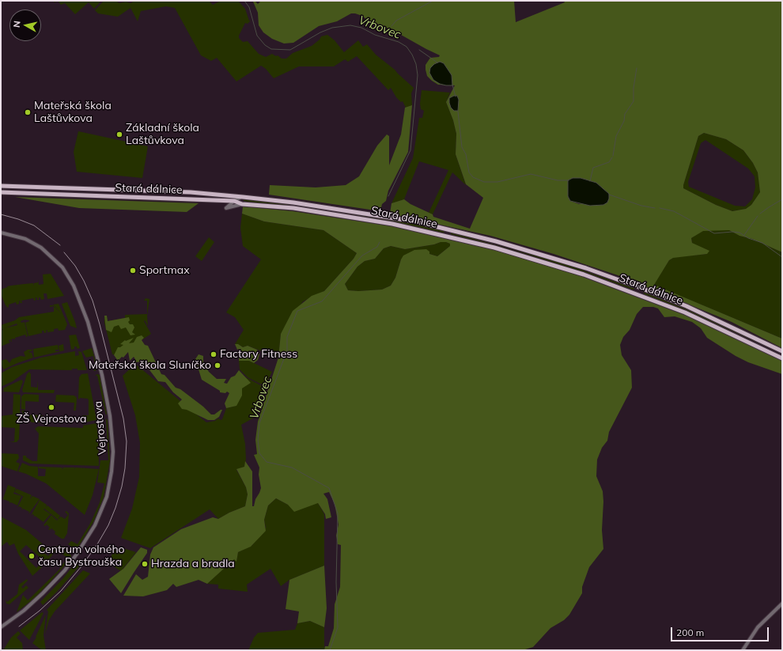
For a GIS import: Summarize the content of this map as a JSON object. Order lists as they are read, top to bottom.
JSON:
{
  "streets": {
    "main road": ["Stará dálnice"],
    "street": ["Vejrostova"]
  },
  "water": ["Vrbovec"],
  "places": [
    "Mateřská škola Laštůvkova",
    "Základní škola Laštůvkova",
    "Sportmax",
    "Factory Fitness",
    "Mateřská škola Sluníčko",
    "ZŠ Vejrostova",
    "Centrum volného času Bystrouška",
    "Hrazda a bradla"
  ],
  "scale_bar": "200 m",
  "north": "left"
}
